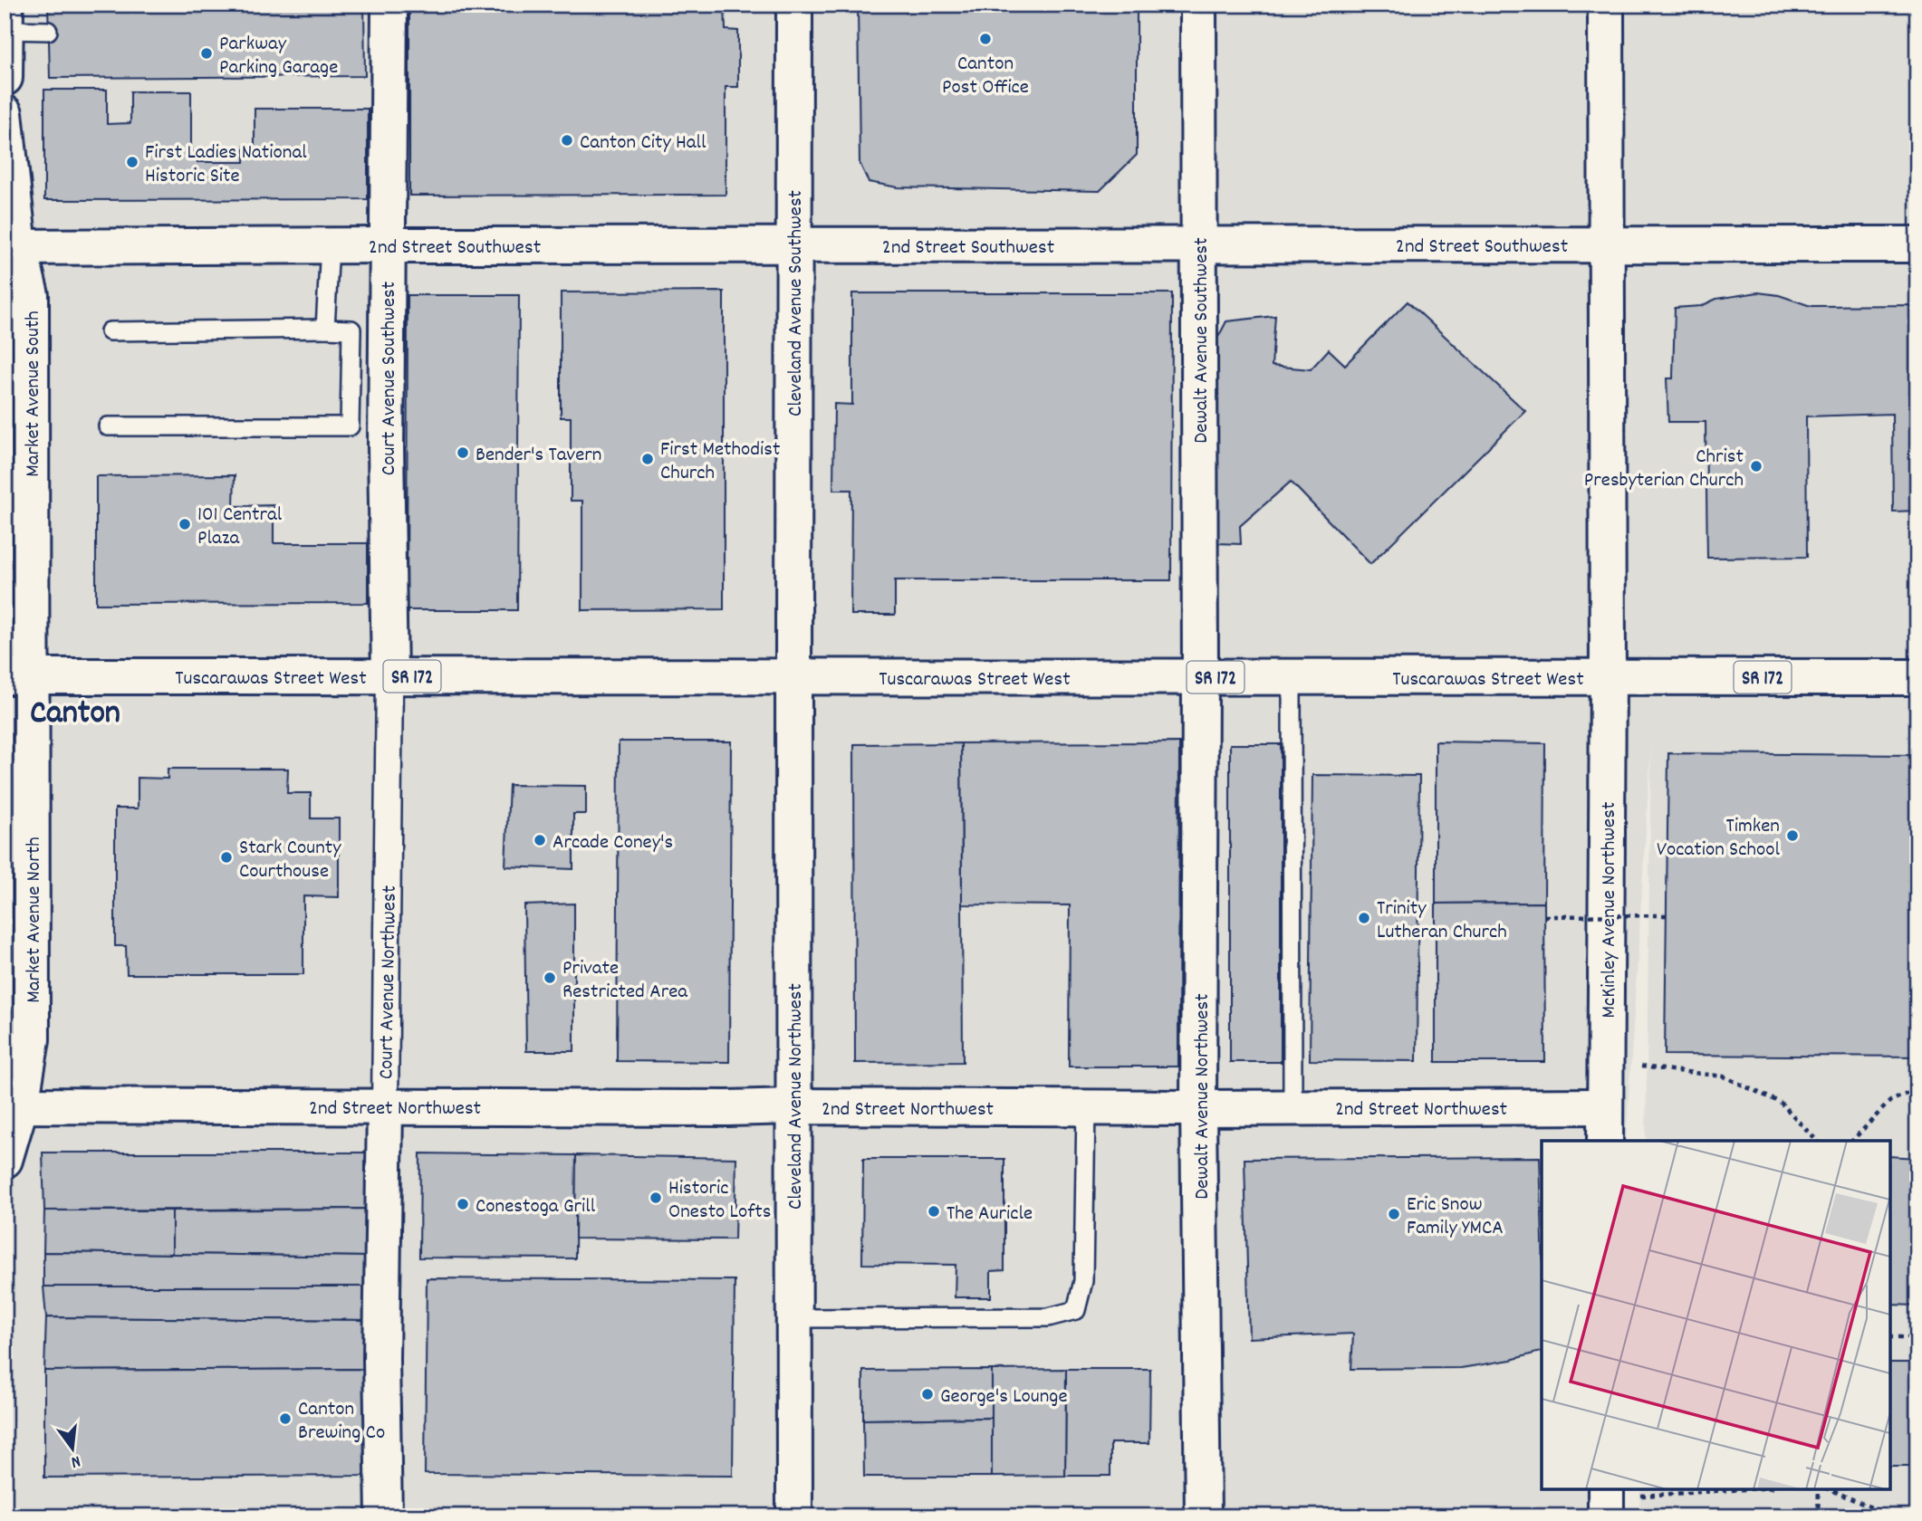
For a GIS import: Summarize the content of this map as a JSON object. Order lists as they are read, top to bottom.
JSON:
{
  "streets": {
    "street": [
      "2nd Street Southwest",
      "Cleveland Avenue Southwest",
      "Dewalt Avenue Southwest",
      "Court Avenue Southwest",
      "Market Avenue South",
      "Tuscarawas Street West",
      "SR 172",
      "McKinley Avenue Northwest",
      "Market Avenue North",
      "Court Avenue Northwest",
      "Cleveland Avenue Northwest",
      "Dewalt Avenue Northwest",
      "2nd Street Northwest"
    ]
  },
  "crossings": [
    ["2nd Street Southwest", "Cleveland Avenue Southwest"],
    ["2nd Street Southwest", "Dewalt Avenue Southwest"],
    ["2nd Street Southwest", "Court Avenue Southwest"],
    ["2nd Street Southwest", "Market Avenue South"],
    ["2nd Street Southwest", "McKinley Avenue Northwest"],
    ["Cleveland Avenue Southwest", "Tuscarawas Street West"],
    ["Cleveland Avenue Southwest", "Cleveland Avenue Northwest"],
    ["Dewalt Avenue Southwest", "Tuscarawas Street West"],
    ["Dewalt Avenue Southwest", "Dewalt Avenue Northwest"],
    ["Court Avenue Southwest", "Tuscarawas Street West"],
    ["Court Avenue Southwest", "Court Avenue Northwest"],
    ["Market Avenue South", "Tuscarawas Street West"],
    ["Market Avenue South", "Market Avenue North"],
    ["Tuscarawas Street West", "McKinley Avenue Northwest"],
    ["Tuscarawas Street West", "Market Avenue North"],
    ["Tuscarawas Street West", "Court Avenue Northwest"],
    ["Tuscarawas Street West", "Cleveland Avenue Northwest"],
    ["Tuscarawas Street West", "Dewalt Avenue Northwest"],
    ["McKinley Avenue Northwest", "2nd Street Northwest"],
    ["Market Avenue North", "2nd Street Northwest"],
    ["Court Avenue Northwest", "2nd Street Northwest"],
    ["Cleveland Avenue Northwest", "2nd Street Northwest"],
    ["Dewalt Avenue Northwest", "2nd Street Northwest"]
  ],
  "districts": ["Canton"],
  "places": [
    "Canton Post Office",
    "Parkway Parking Garage",
    "Canton City Hall",
    "First Ladies National Historic Site",
    "Bender's Tavern",
    "First Methodist Church",
    "Christ Presbyterian Church",
    "101 Central Plaza",
    "Timken Vocation School",
    "Arcade Coney's",
    "Stark County Courthouse",
    "Trinity Lutheran Church",
    "Private Restricted Area",
    "Historic Onesto Lofts",
    "Conestoga Grill",
    "The Auricle",
    "Eric Snow Family YMCA",
    "George's Lounge",
    "Canton Brewing Co"
  ],
  "north": "bottom"
}
